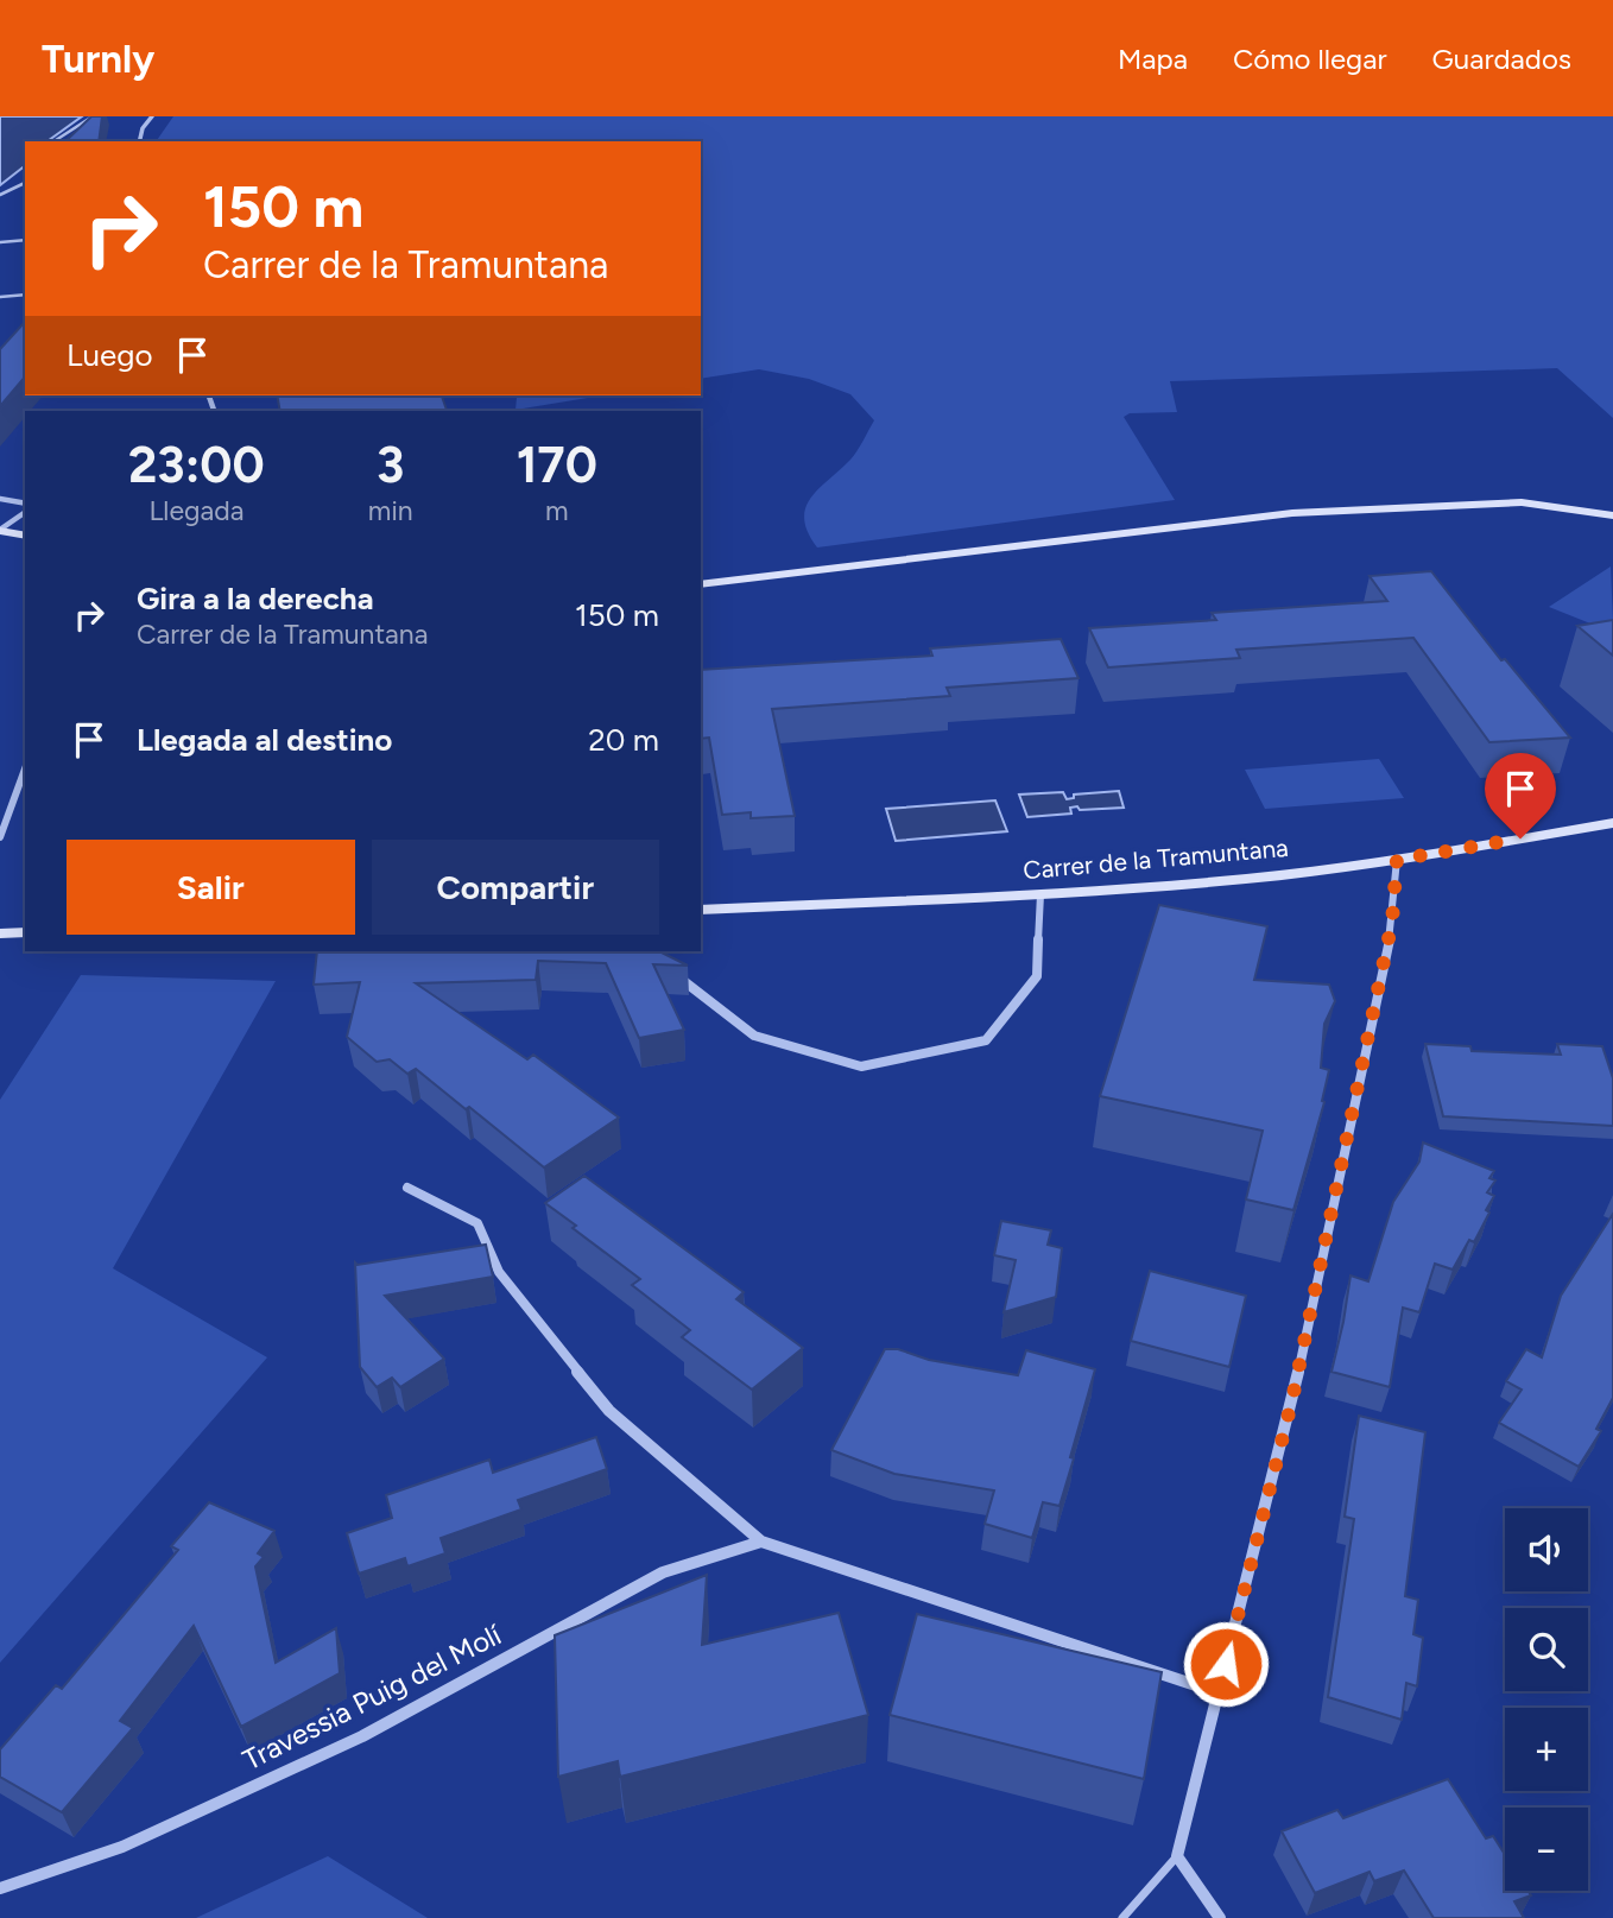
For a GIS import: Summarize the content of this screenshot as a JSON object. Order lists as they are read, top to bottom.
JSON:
{
  "streets": {
    "main road": ["Carrer de la Tramuntana"],
    "street": ["Travessia Puig del Molí"]
  },
  "page": {
    "header": "Turnly",
    "nav": ["Mapa", "Cómo llegar", "Guardados"],
    "turn": ["150 m", "Carrer de la Tramuntana"],
    "then": "Luego",
    "eta": [
      "23:00",
      "Llegada",
      "3",
      "min",
      "170",
      "m"
    ],
    "list": [
      {
        "name": "Gira a la derecha",
        "note": "Carrer de la Tramuntana",
        "value": "150 m"
      },
      {
        "name": "Llegada al destino",
        "value": "20 m"
      }
    ],
    "buttons": ["Salir", "Compartir"],
    "map_buttons": ["+", "−"]
  }
}
